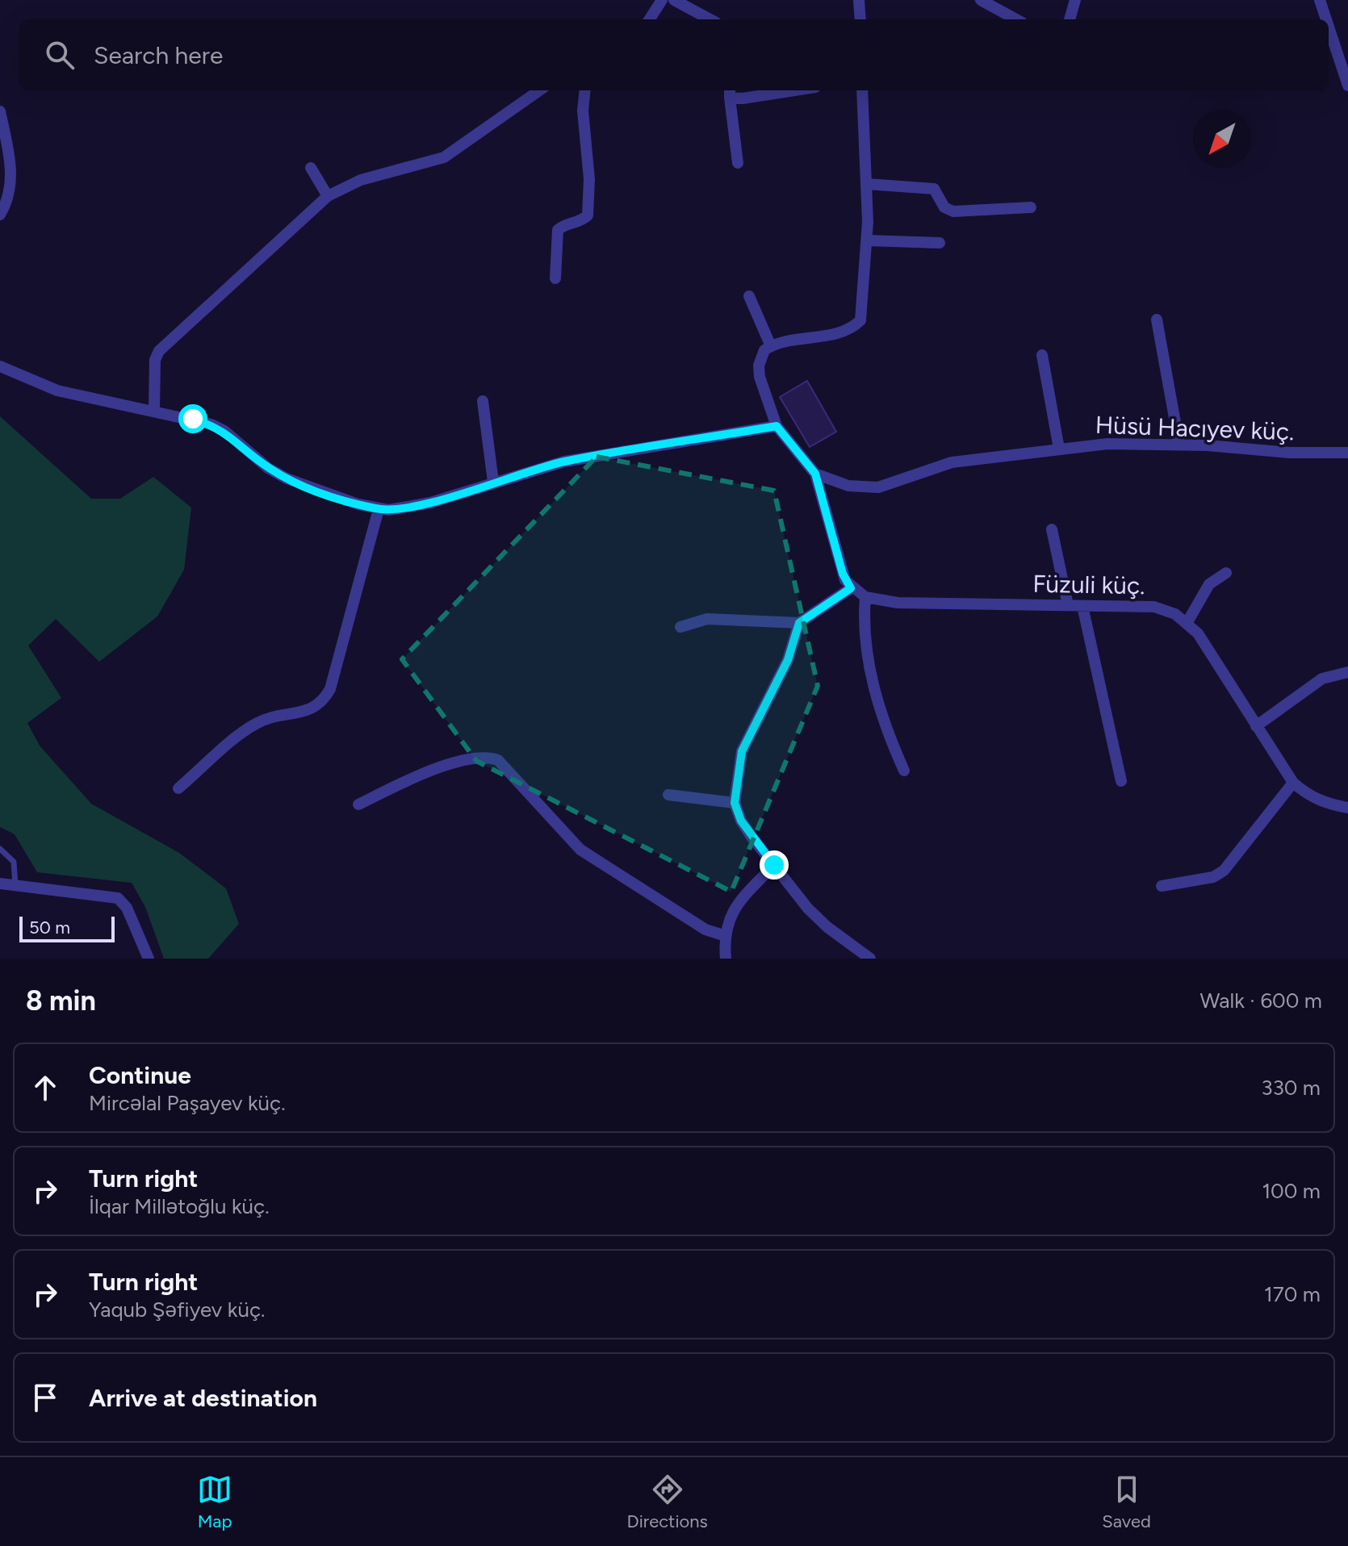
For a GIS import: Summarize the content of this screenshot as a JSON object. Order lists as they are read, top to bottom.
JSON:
{
  "streets": {
    "street": ["Hüsü Hacıyev küç.", "Füzuli küç."]
  },
  "scale_bar": "50 m",
  "north": "bottom left",
  "page": {
    "search": "Search here",
    "scale": "50 m",
    "heading": ["8 min", "Walk · 600 m"],
    "list": [
      ["Continue", "Mircəlal Paşayev küç.", "330 m"],
      ["Turn right", "İlqar Millətoğlu küç.", "100 m"],
      ["Turn right", "Yaqub Şəfiyev küç.", "170 m"],
      "Arrive at destination"
    ],
    "nav": ["Map", "Directions", "Saved"]
  }
}
